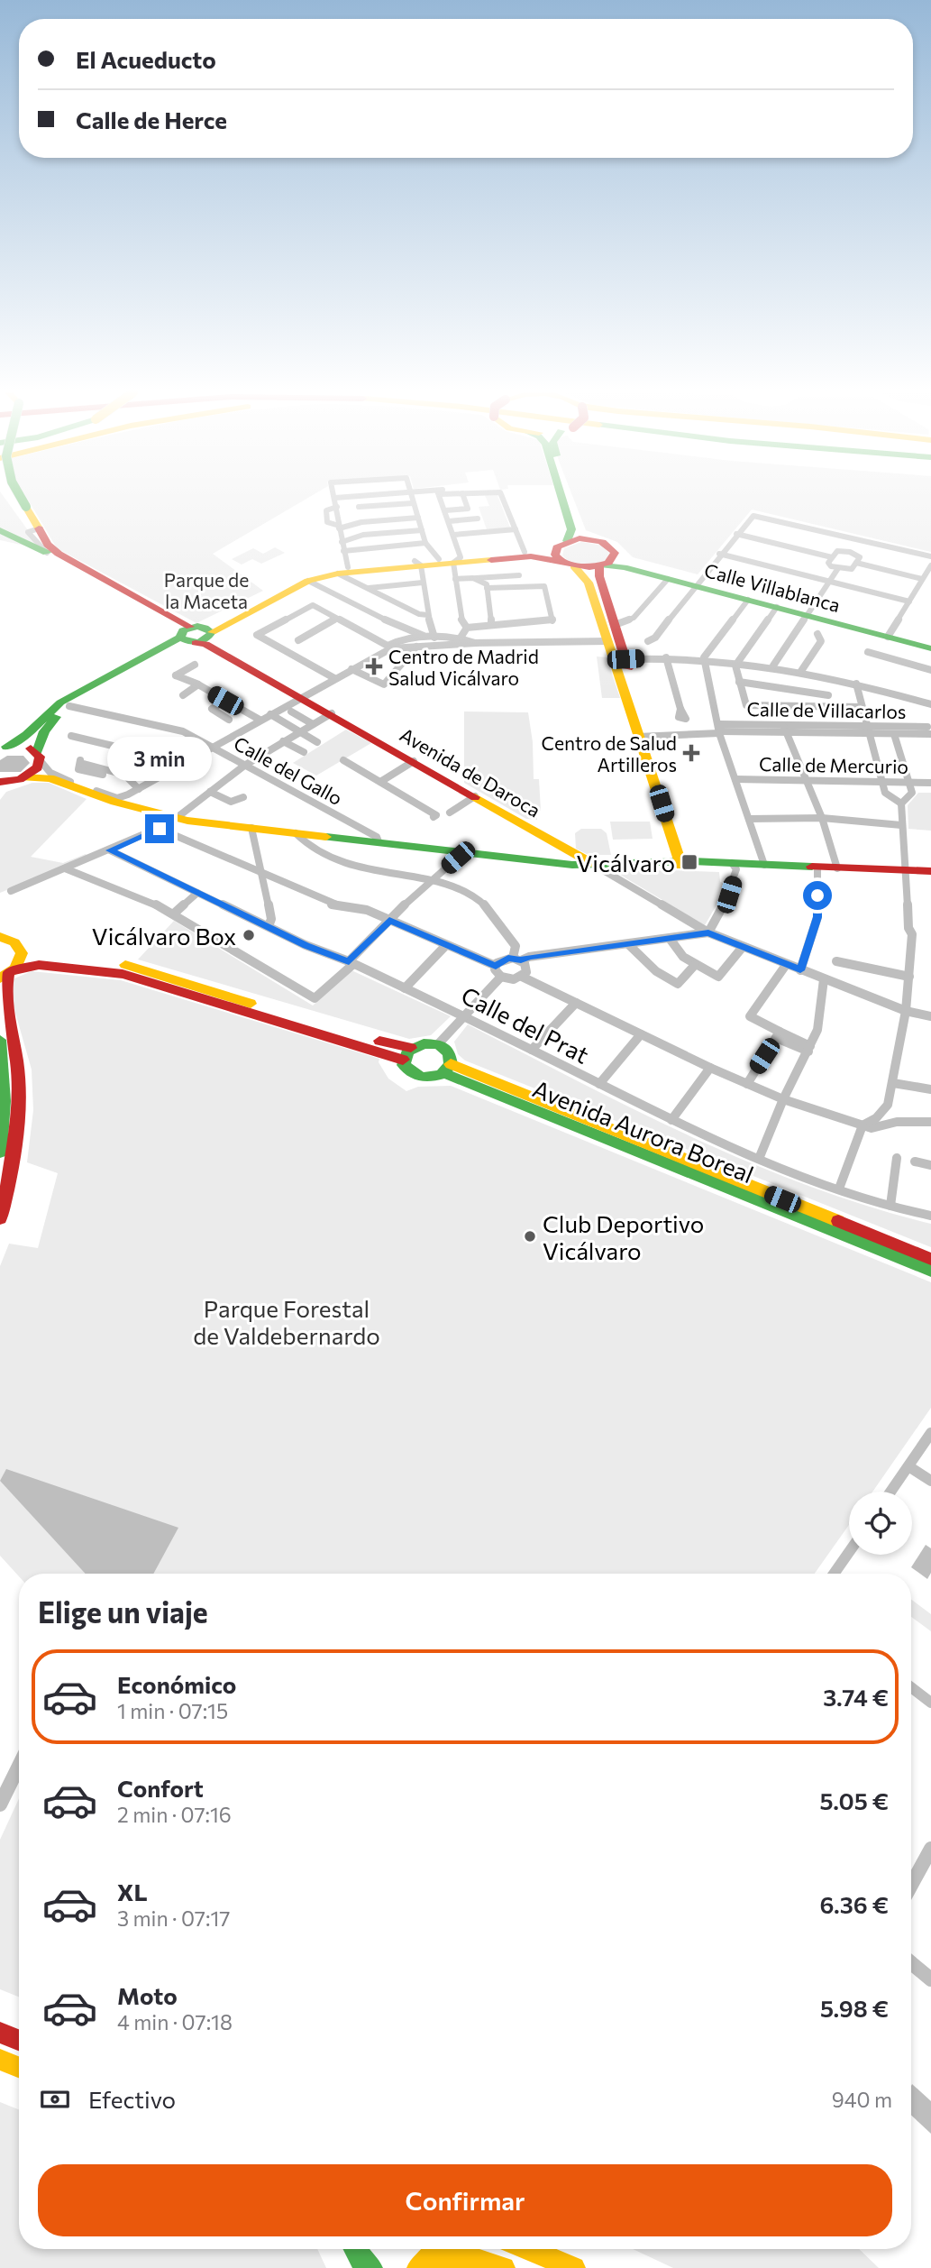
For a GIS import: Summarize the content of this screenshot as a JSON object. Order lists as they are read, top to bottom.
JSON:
{
  "streets": {
    "main road": ["Calle Villablanca", "Avenida de Daroca", "Avenida Aurora Boreal"],
    "street": [
      "Calle de Villacarlos",
      "Calle de Mercurio",
      "Calle del Gallo",
      "Calle del Prat"
    ]
  },
  "parks": ["Parque de la Maceta", "Parque Forestal de Valdebernardo"],
  "places": {
    "health": ["Centro de Madrid Salud Vicálvaro", "Centro de Salud Artilleros"],
    "transit": ["Vicálvaro"],
    "other": ["Vicálvaro Box", "Club Deportivo Vicálvaro"]
  },
  "page": {
    "banner": ["El Acueducto", "Calle de Herce"],
    "bubble": "3 min",
    "heading": "Elige un viaje",
    "list": [
      {
        "name": "Económico",
        "note": "1 min · 07:15",
        "value": "3.74 €"
      },
      {
        "name": "Confort",
        "note": "2 min · 07:16",
        "value": "5.05 €"
      },
      {
        "name": "XL",
        "note": "3 min · 07:17",
        "value": "6.36 €"
      },
      {
        "name": "Moto",
        "note": "4 min · 07:18",
        "value": "5.98 €"
      }
    ],
    "pay": ["Efectivo", "940 m"],
    "buttons": "Confirmar"
  }
}
